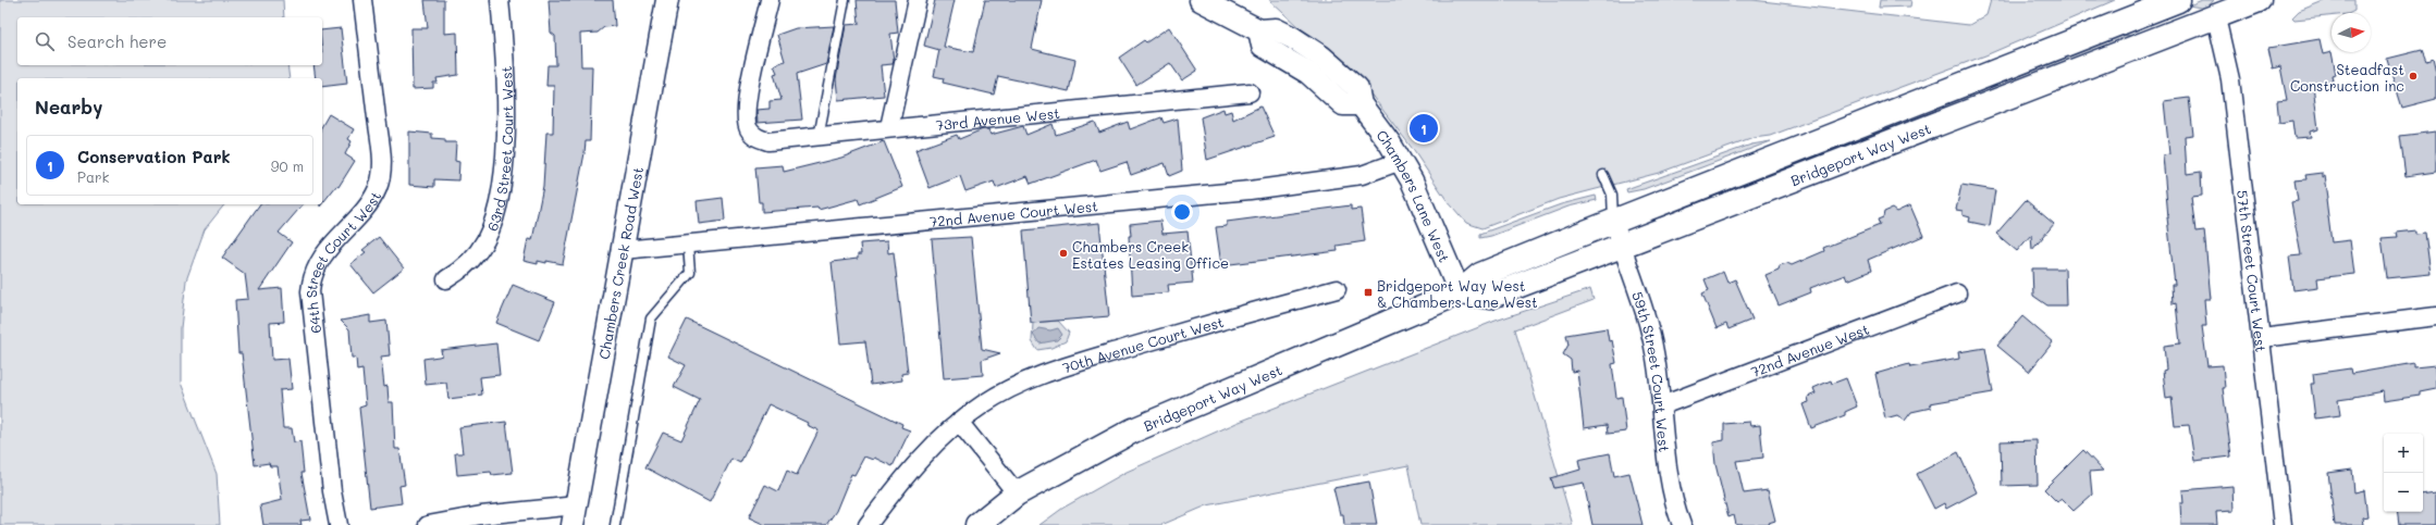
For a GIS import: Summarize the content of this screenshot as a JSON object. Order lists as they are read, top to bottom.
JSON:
{
  "streets": {
    "main road": ["Bridgeport Way West"],
    "street": [
      "73rd Avenue West",
      "63rd Street Court West",
      "Chambers Lane West",
      "72nd Avenue Court West",
      "64th Street Court West",
      "Chambers Creek Road West",
      "57th Street Court West",
      "70th Avenue Court West",
      "72nd Avenue West",
      "59th Street Court West"
    ]
  },
  "crossings": [
    ["Bridgeport Way West", "Chambers Lane West"],
    ["Bridgeport Way West", "57th Street Court West"],
    ["Bridgeport Way West", "59th Street Court West"],
    ["Chambers Lane West", "72nd Avenue Court West"],
    ["72nd Avenue Court West", "Chambers Creek Road West"],
    ["72nd Avenue West", "59th Street Court West"]
  ],
  "places": {
    "other": ["Steadfast Construction inc", "Chambers Creek Estates Leasing Office"],
    "transit": ["Bridgeport Way West & Chambers Lane West"]
  },
  "north": "right",
  "page": {
    "search": "Search here",
    "heading": "Nearby",
    "pins": "1",
    "list": [
      {
        "mark": "1",
        "name": "Conservation Park",
        "note": "Park",
        "value": "90 m"
      }
    ],
    "map_buttons": ["+", "−"]
  }
}
